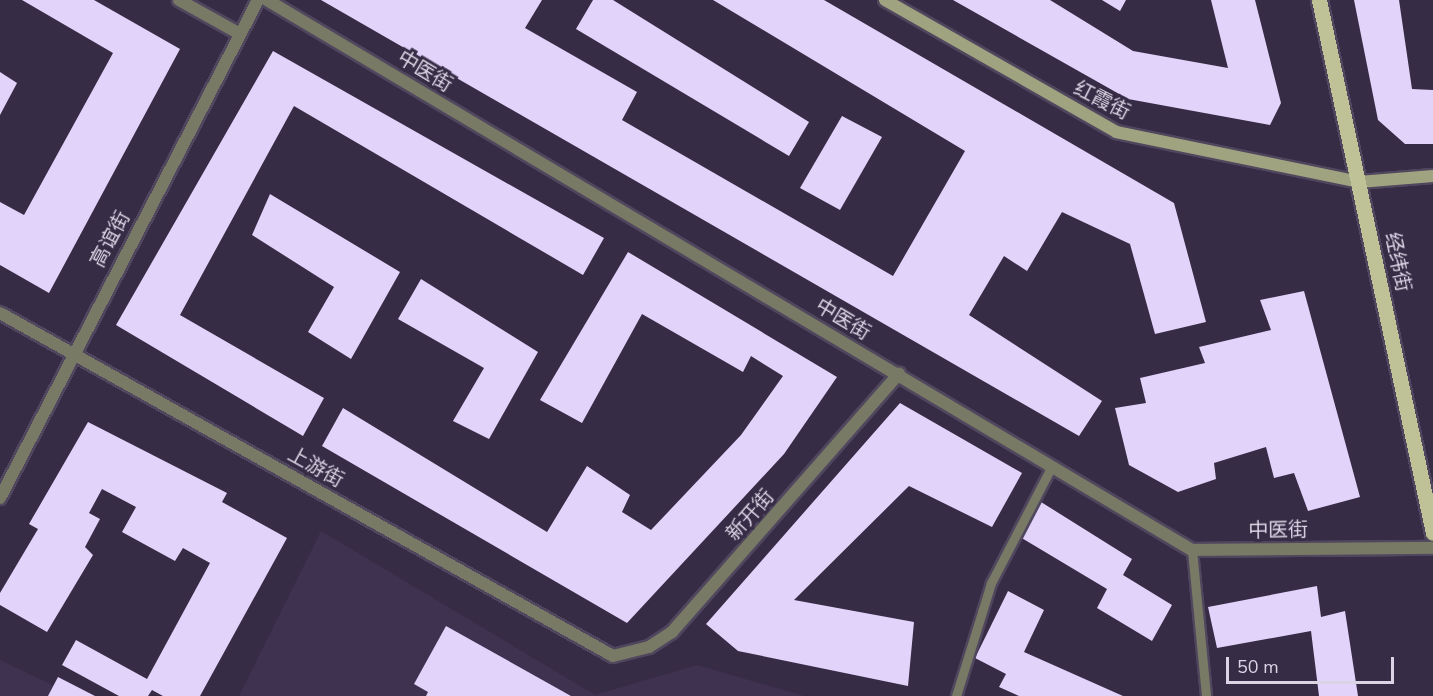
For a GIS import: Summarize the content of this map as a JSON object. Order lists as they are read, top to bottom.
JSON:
{
  "streets": {
    "main road": ["红霞街", "经纬街"],
    "street": [
      "中医街",
      "高谊街",
      "上游街",
      "新开街"
    ]
  },
  "crossings": [
    ["中医街", "新开街"],
    ["红霞街", "经纬街"],
    ["高谊街", "上游街"],
    ["上游街", "新开街"]
  ],
  "scale_bar": "50 m"
}
